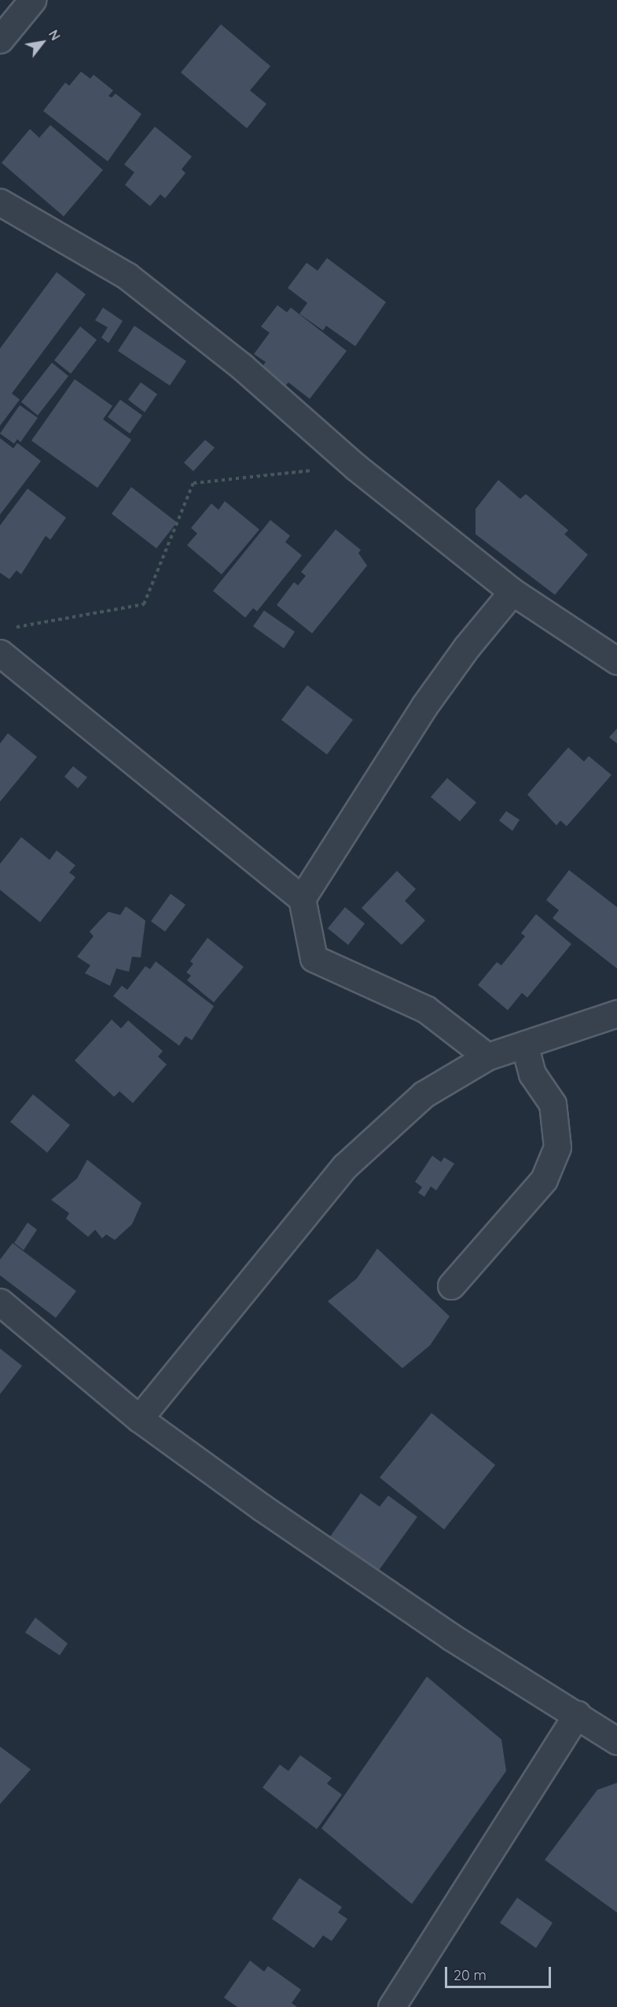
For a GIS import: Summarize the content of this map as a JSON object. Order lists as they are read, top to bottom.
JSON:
{
  "scale_bar": "20 m",
  "north": "top right"
}
